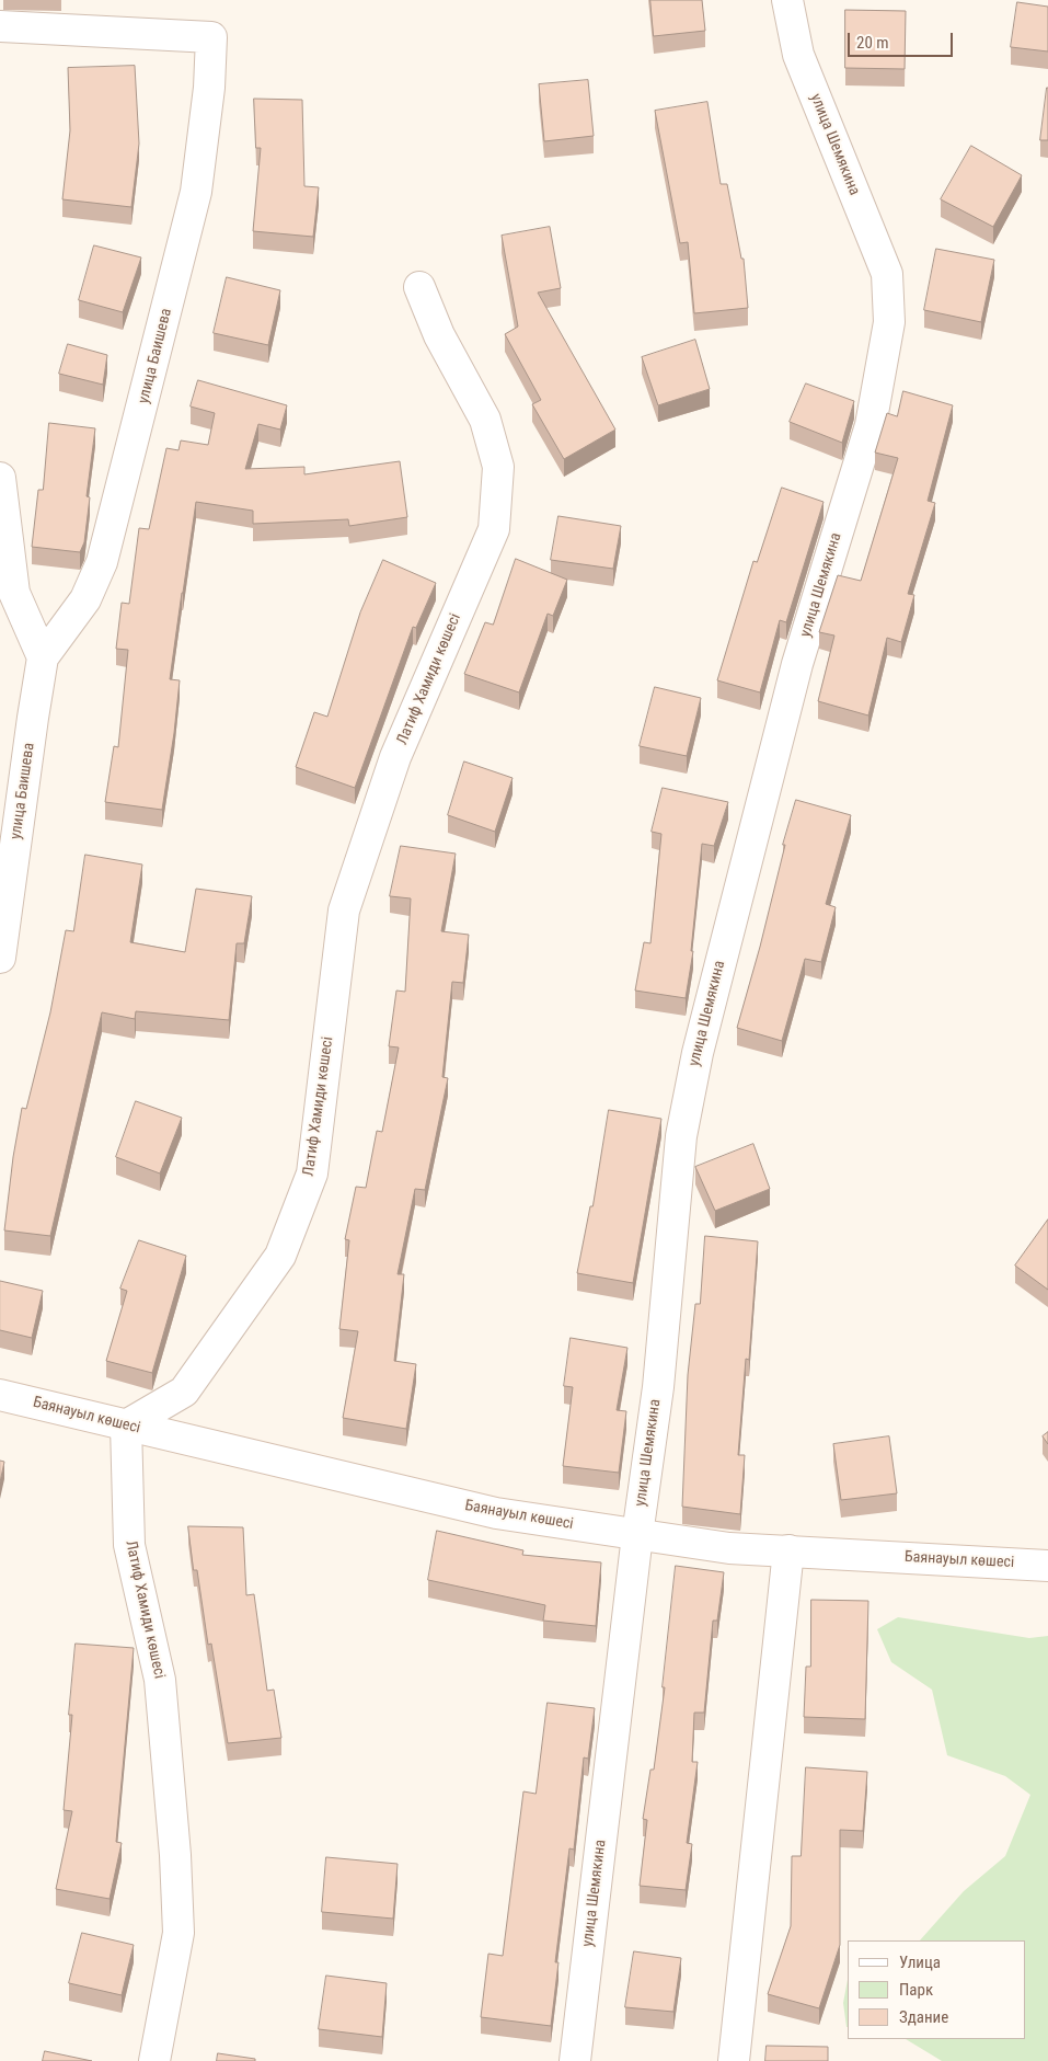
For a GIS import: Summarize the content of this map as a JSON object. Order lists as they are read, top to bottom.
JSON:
{
  "streets": {
    "street": [
      "улица Шемякина",
      "улица Баишева",
      "Латиф Хамиди көшесі",
      "Баянауыл көшесі"
    ]
  },
  "crossings": [
    ["улица Шемякина", "Баянауыл көшесі"],
    ["Латиф Хамиди көшесі", "Баянауыл көшесі"]
  ],
  "legend": ["Улица", "Парк", "Здание"],
  "scale_bar": "20 m"
}
